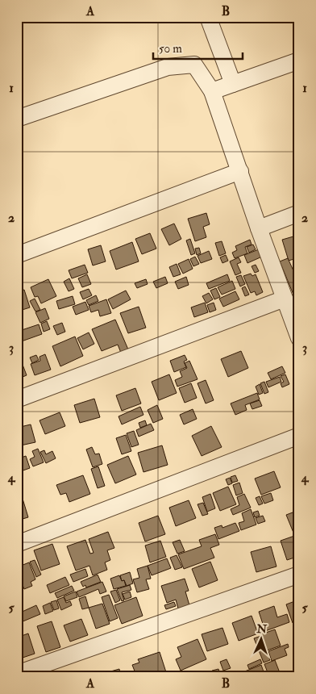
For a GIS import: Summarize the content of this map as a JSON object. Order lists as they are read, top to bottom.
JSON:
{
  "scale_bar": "50 m",
  "north": "top",
  "grid": {
    "columns": ["A", "B"],
    "rows": [
      "1",
      "2",
      "3",
      "4",
      "5"
    ]
  }
}
